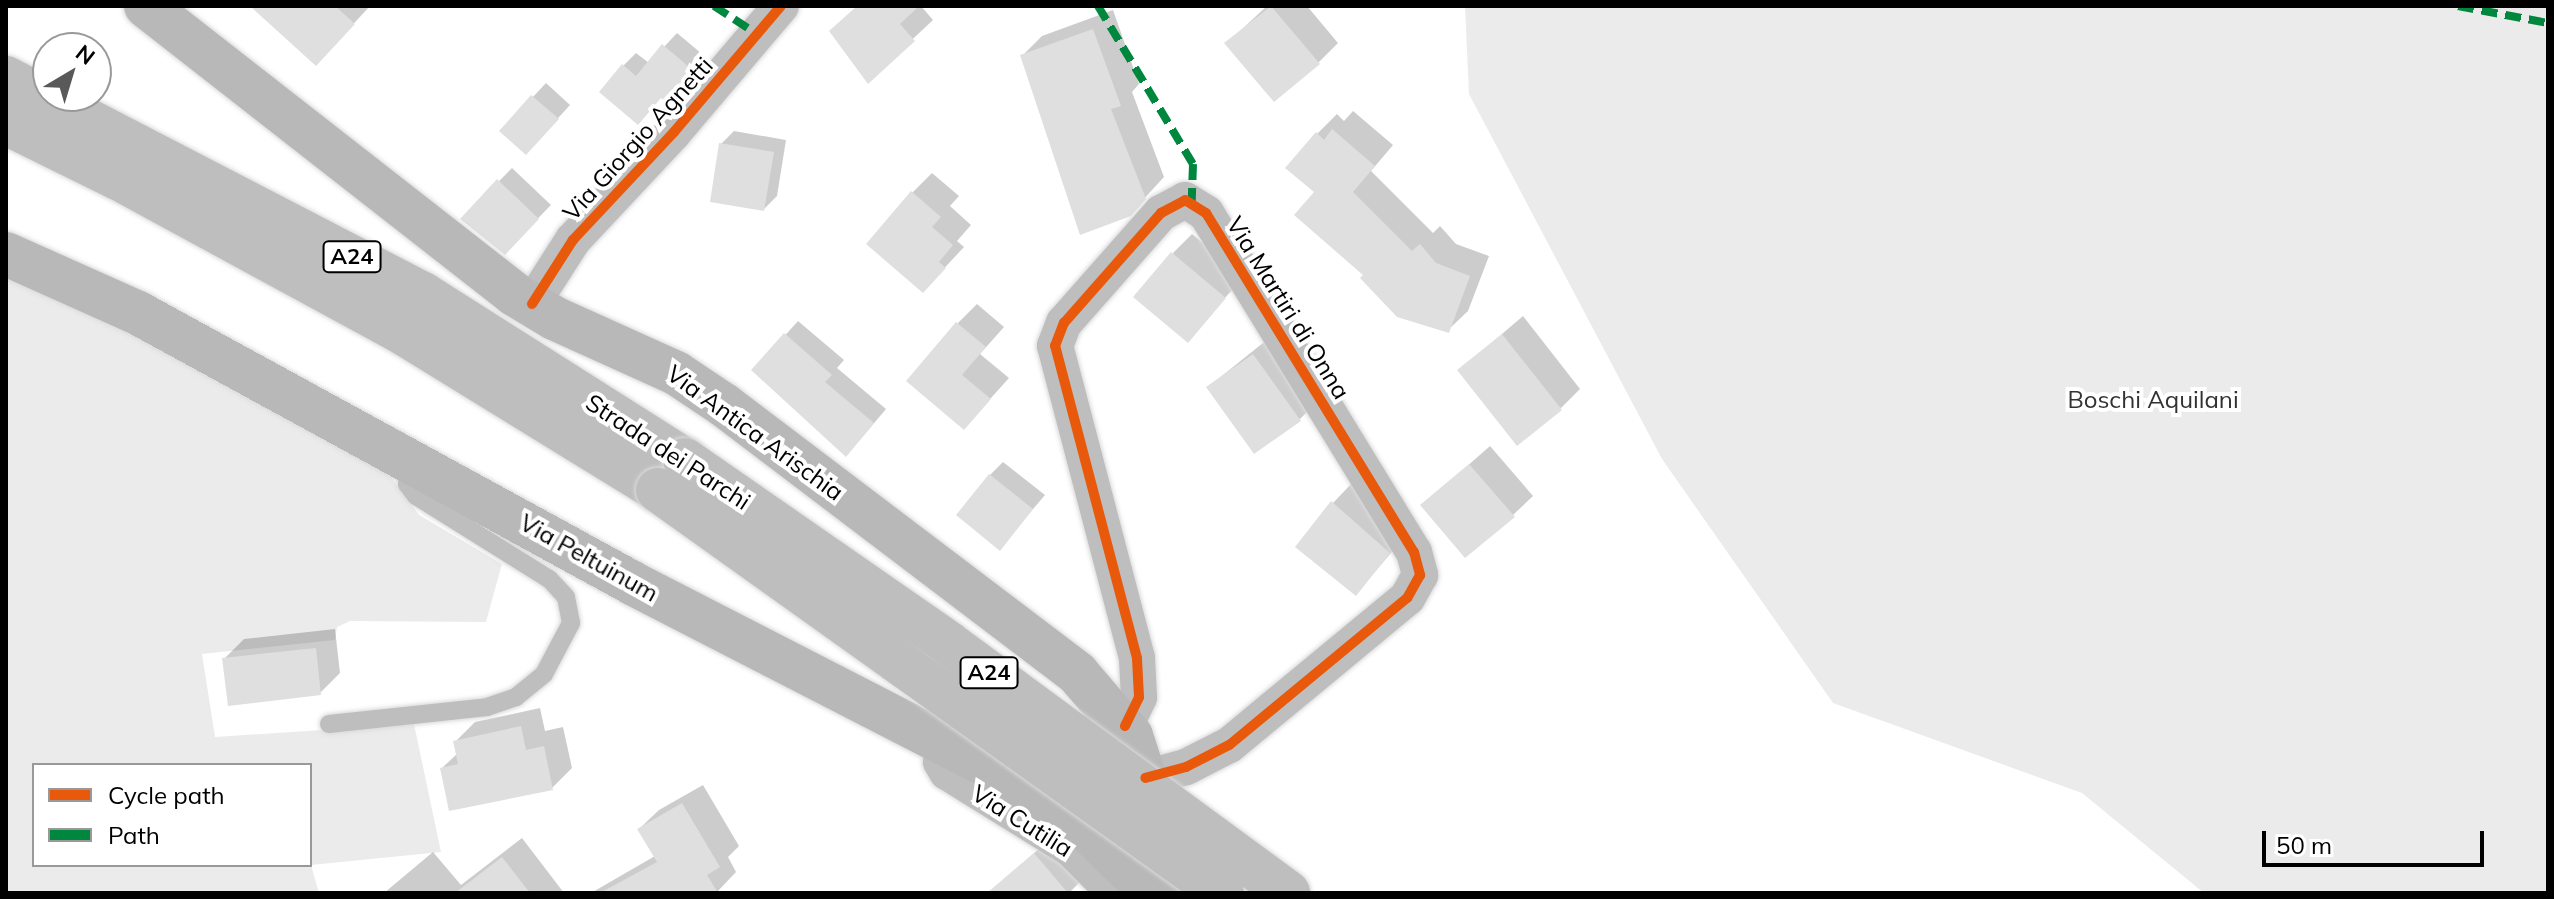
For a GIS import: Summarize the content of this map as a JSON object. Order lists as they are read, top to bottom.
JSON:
{
  "streets": {
    "highway": ["A24", "Strada dei Parchi"],
    "main road": ["Via Antica Arischia", "Via Peltuinum"],
    "street": ["Via Giorgio Agnetti", "Via Martiri di Onna", "Via Cutilia"]
  },
  "crossings": [
    ["Via Giorgio Agnetti", "Via Antica Arischia"],
    ["Via Martiri di Onna", "Via Antica Arischia"],
    ["Via Martiri di Onna", "Via Peltuinum"],
    ["Via Antica Arischia", "Via Peltuinum"],
    ["Via Peltuinum", "Via Cutilia"]
  ],
  "parks": ["Boschi Aquilani"],
  "legend": ["Cycle path", "Path"],
  "scale_bar": "50 m",
  "north": "top right"
}
